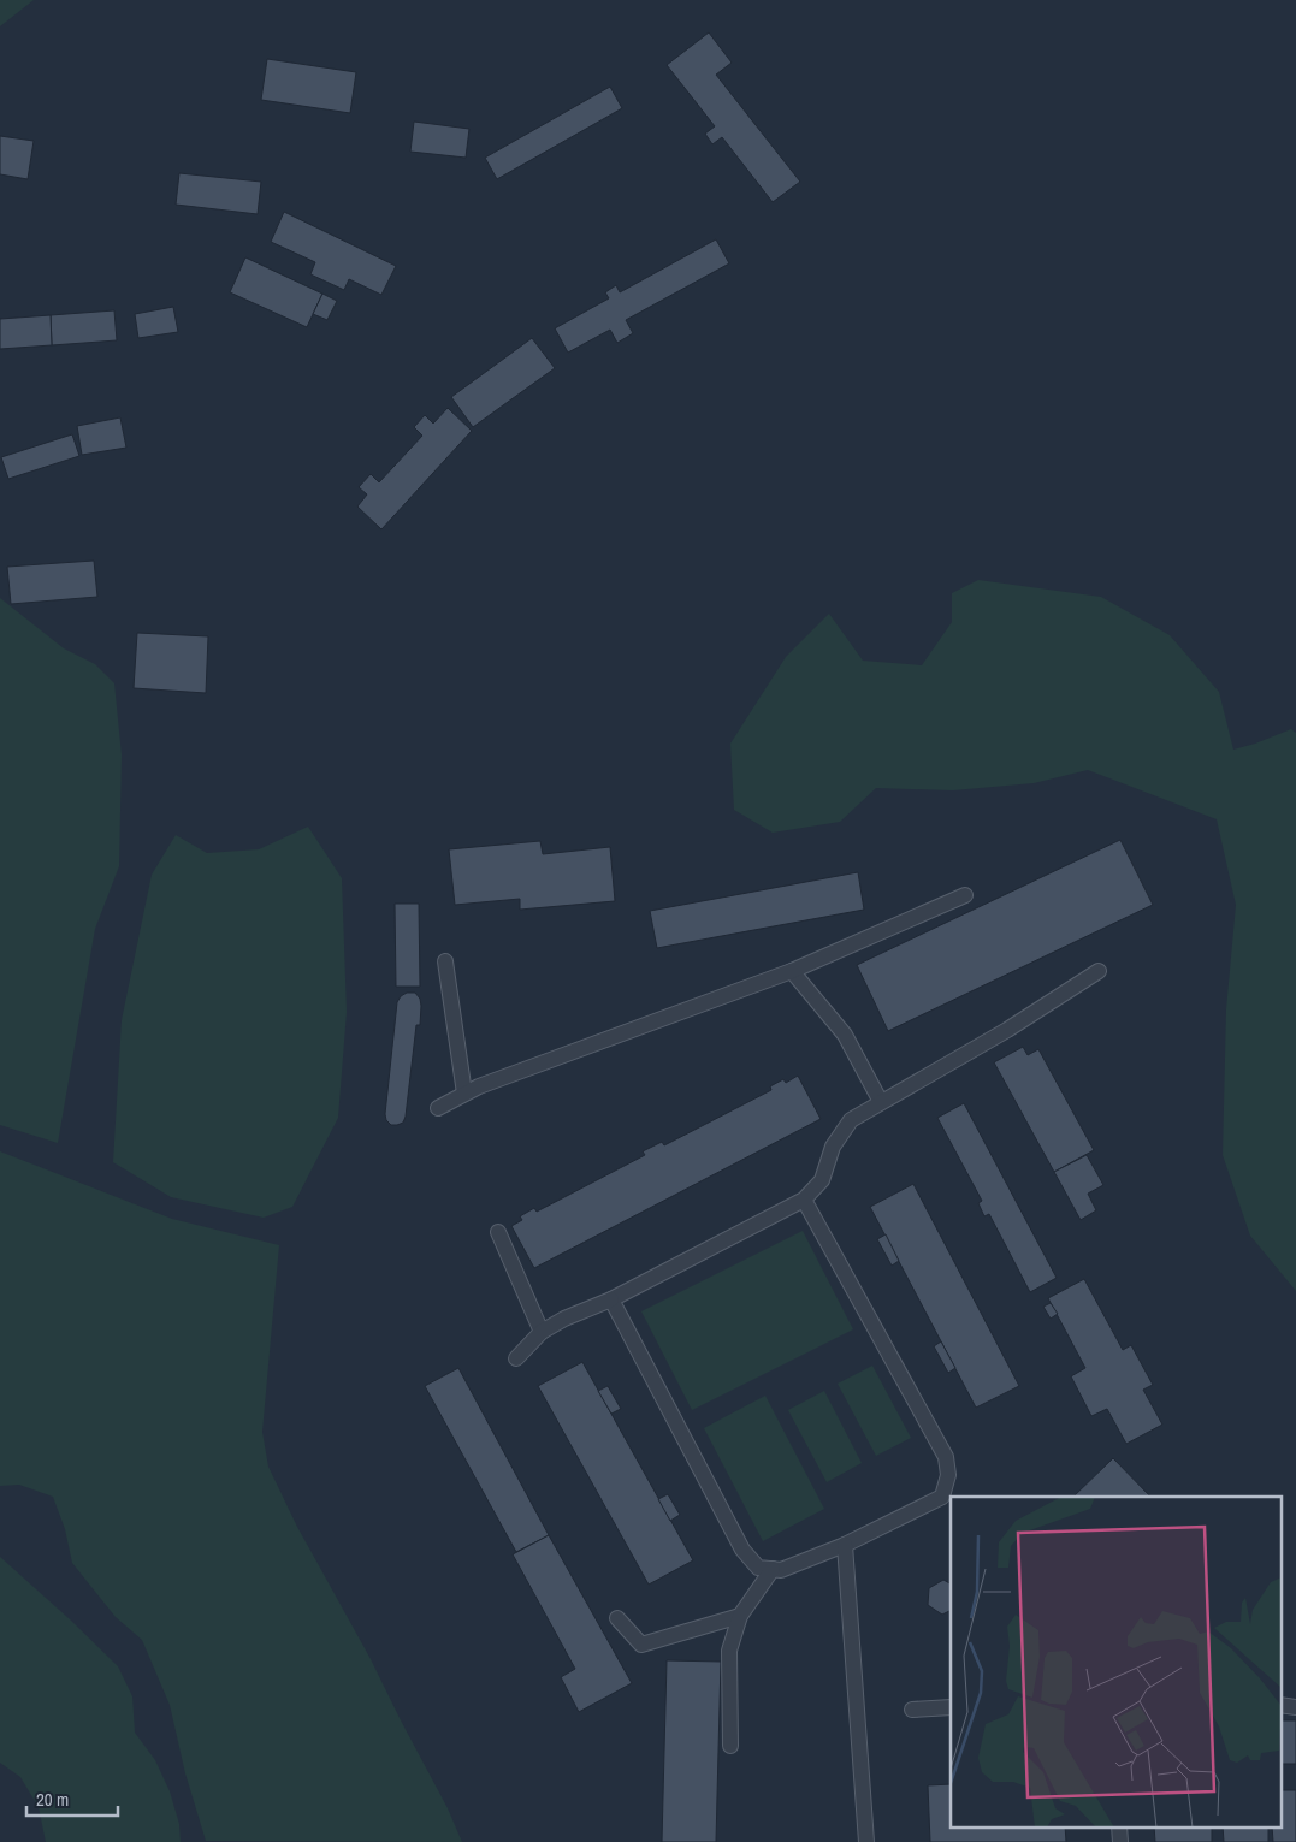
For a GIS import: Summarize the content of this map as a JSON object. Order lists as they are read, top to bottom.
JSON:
{
  "scale_bar": "20 m"
}
